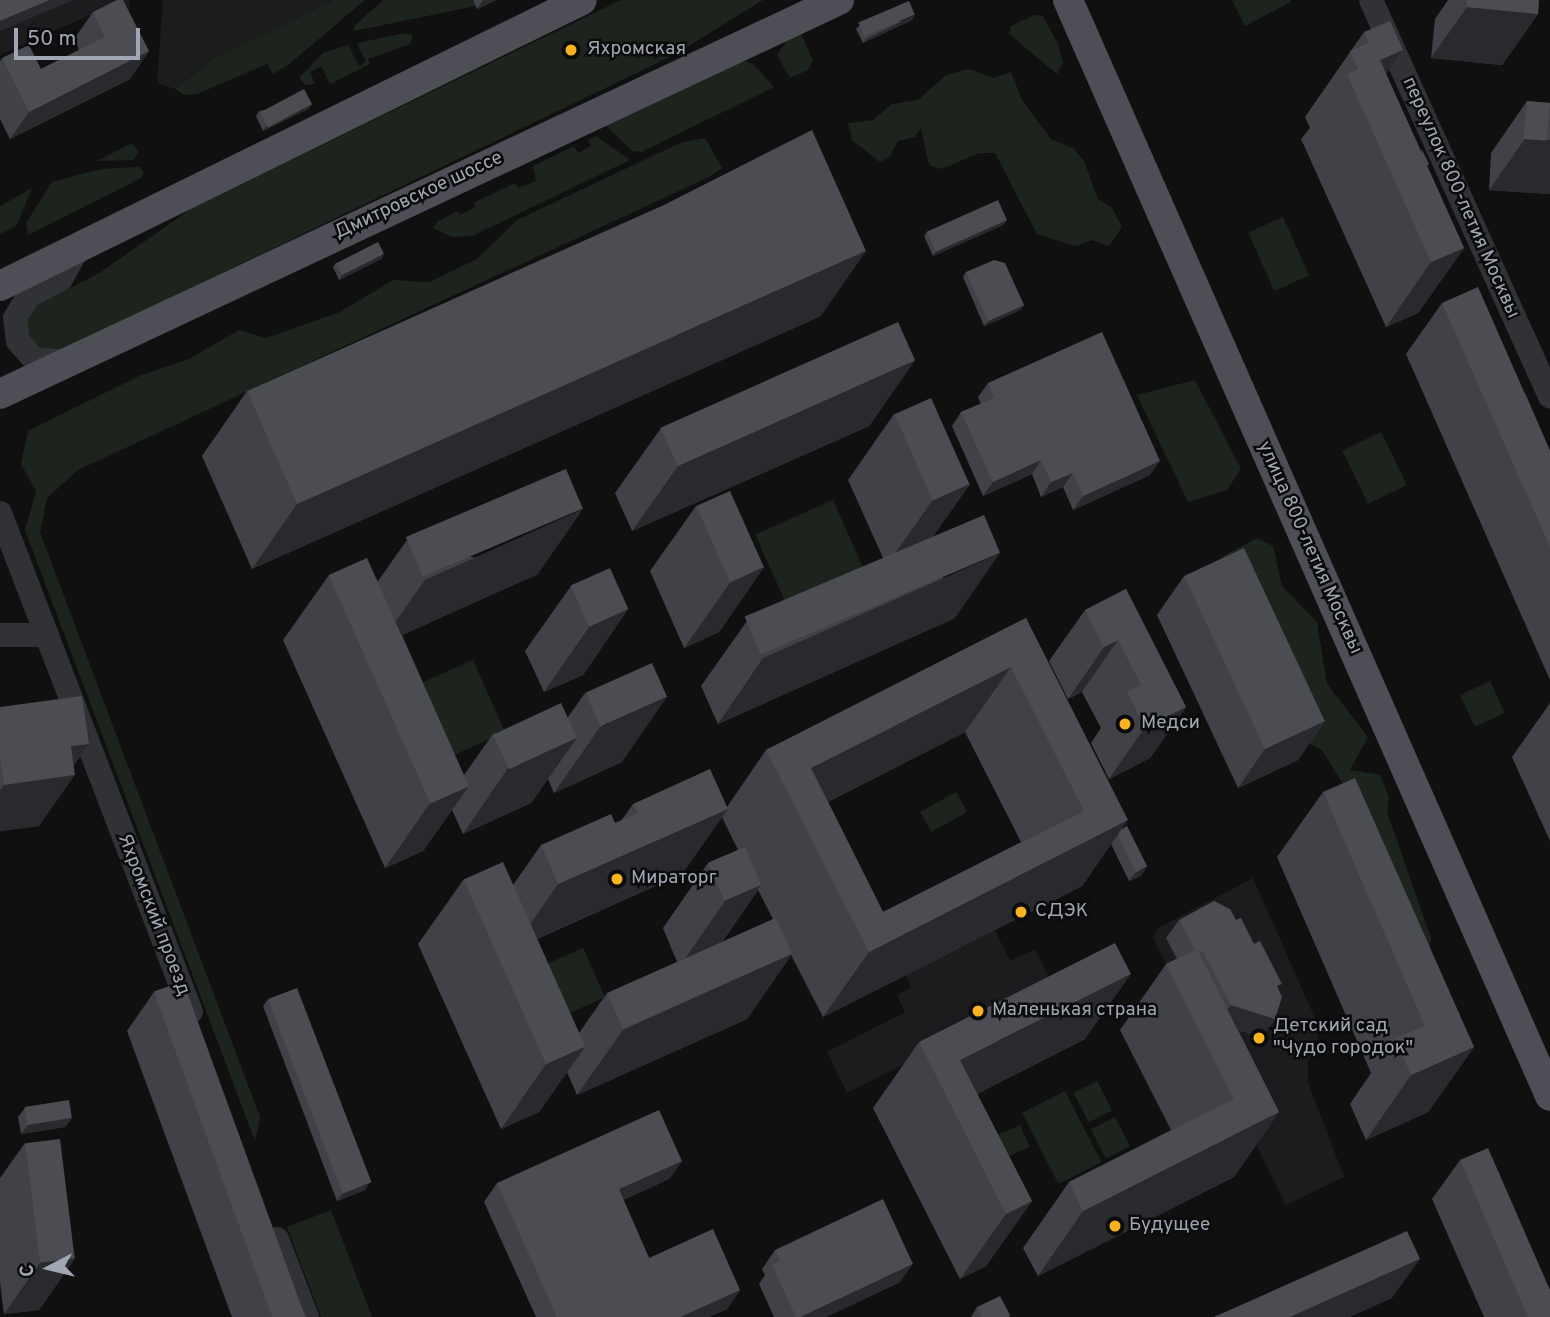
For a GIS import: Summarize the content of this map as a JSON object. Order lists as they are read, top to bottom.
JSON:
{
  "streets": {
    "main road": ["Дмитровское шоссе", "улица 800-летия Москвы"],
    "street": ["переулок 800-летия Москвы", "Яхромский проезд"]
  },
  "places": [
    "Яхромская",
    "Медси",
    "Мираторг",
    "СДЭК",
    "Маленькая страна",
    "Детский сад \"Чудо городок\"",
    "Будущее"
  ],
  "scale_bar": "50 m",
  "north": "left"
}
